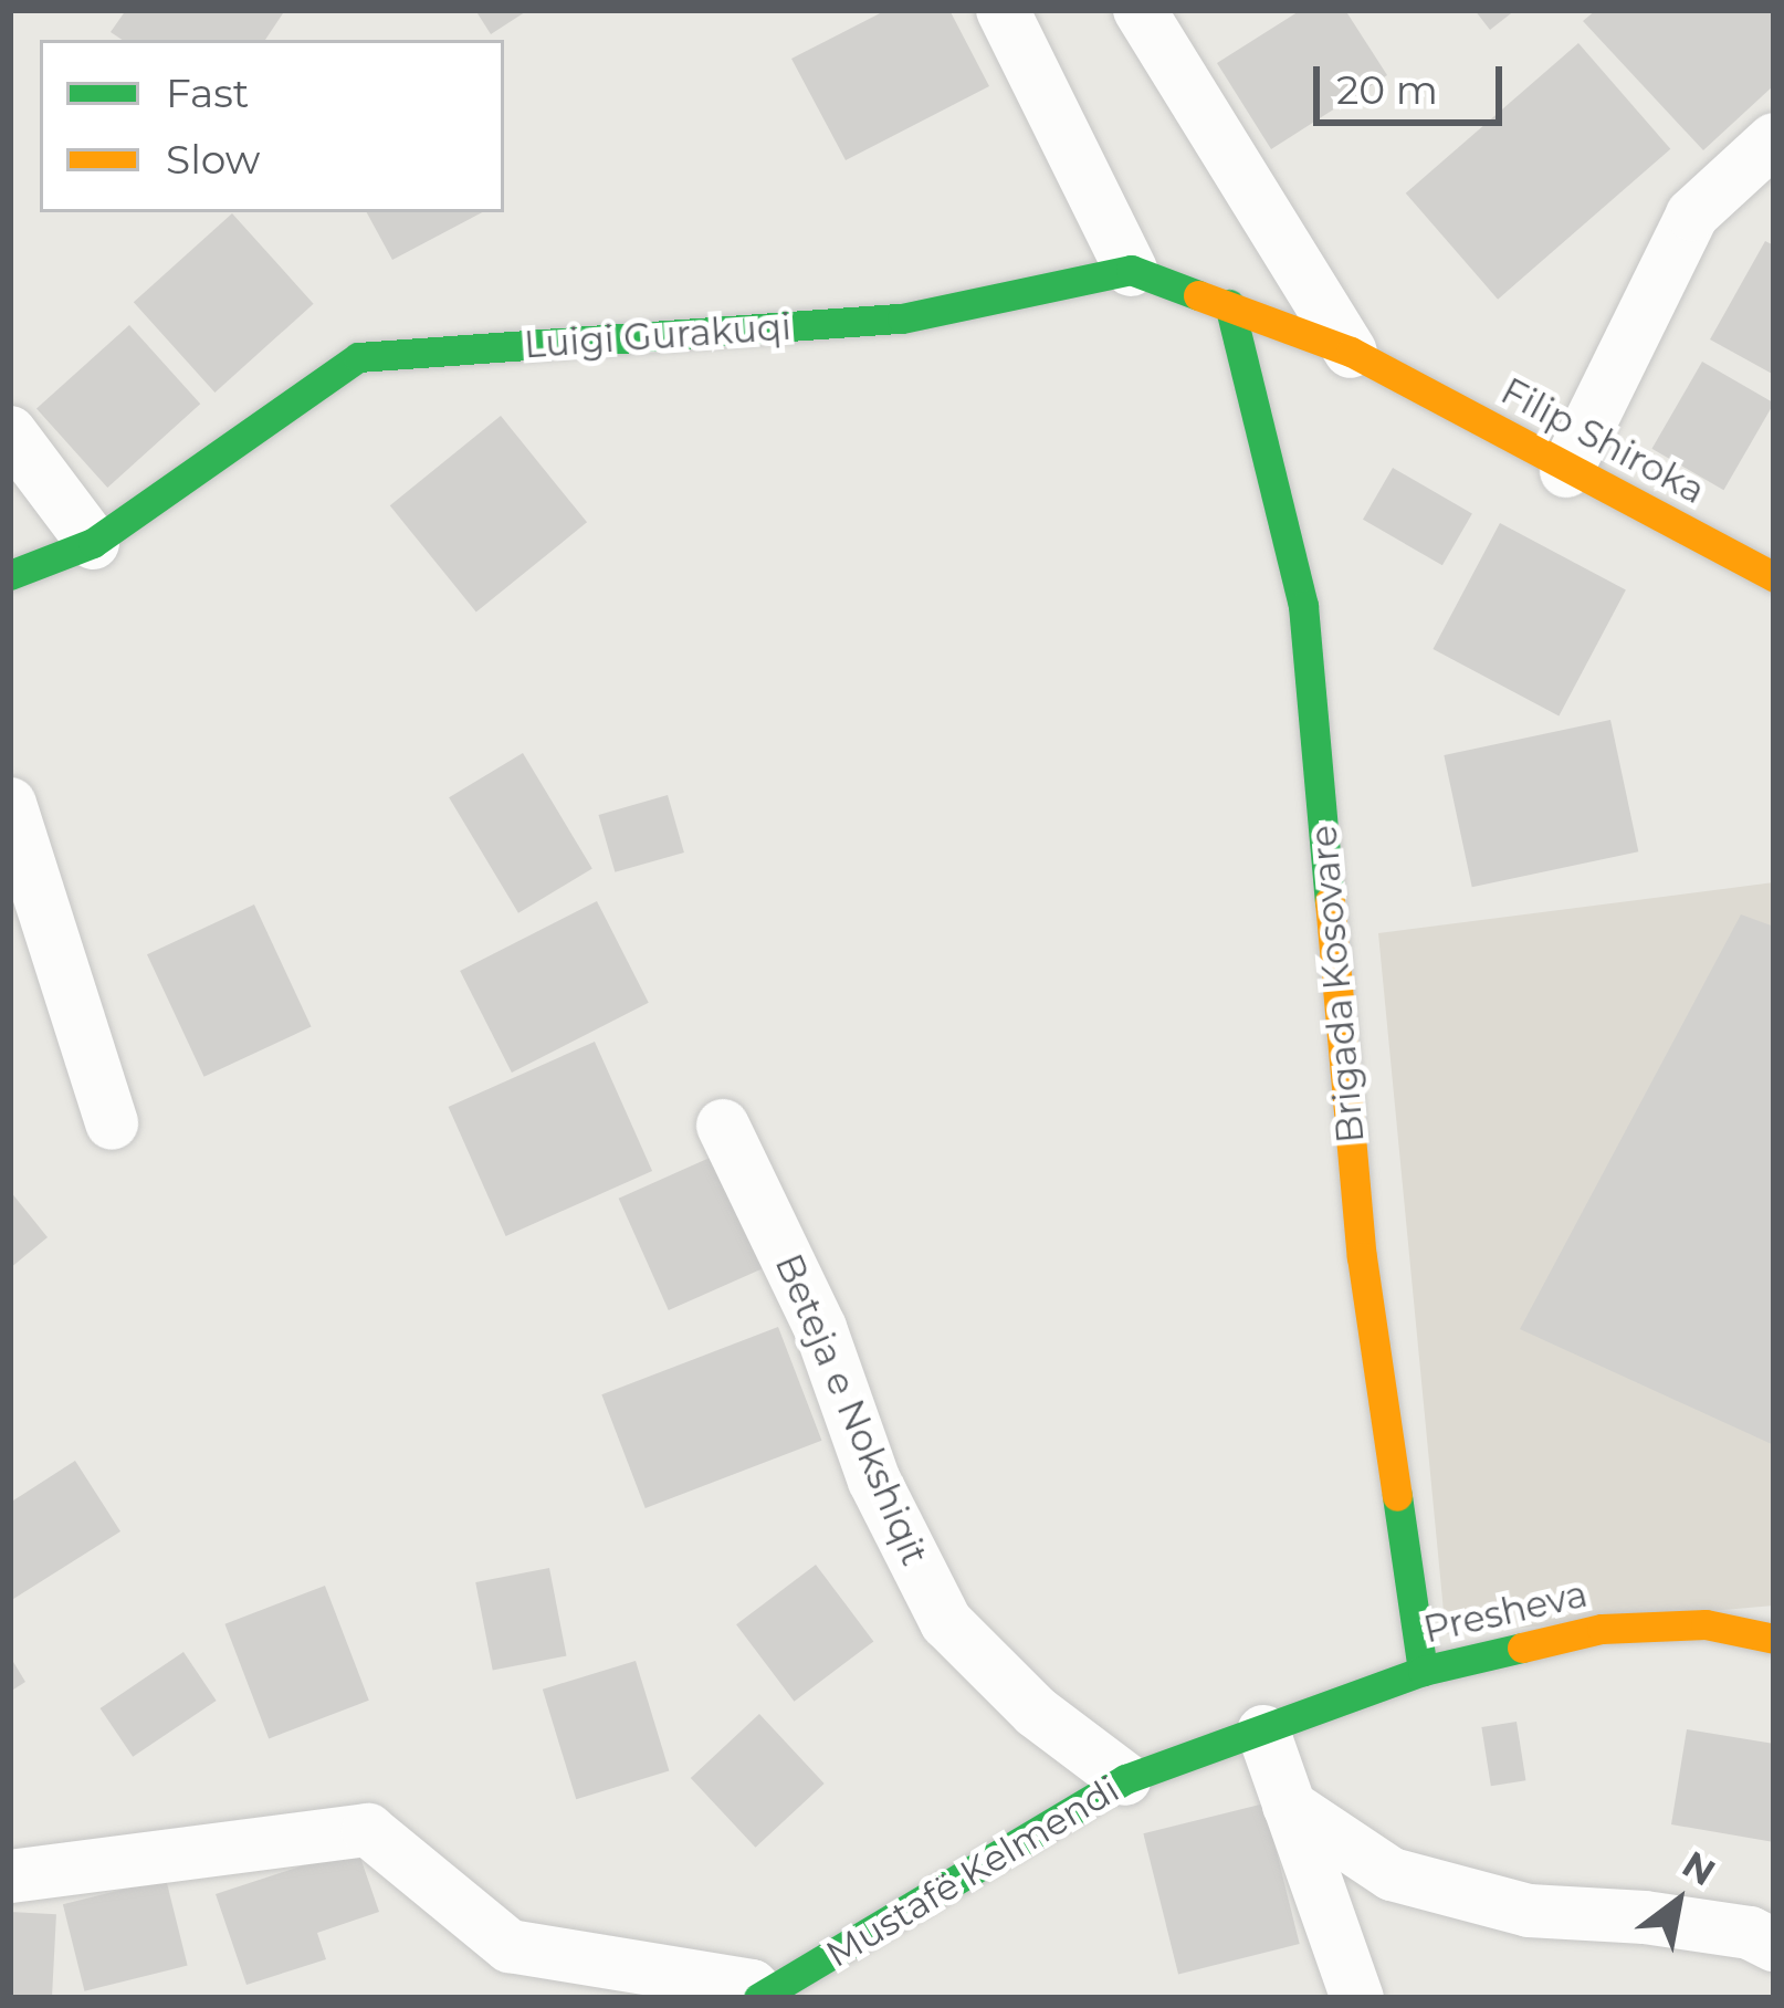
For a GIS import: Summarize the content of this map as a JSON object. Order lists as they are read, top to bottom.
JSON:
{
  "streets": {
    "street": [
      "Luigi Gurakuqi",
      "Filip Shiroka",
      "Brigada Kosovare",
      "Beteja e Nokshiqit",
      "Presheva",
      "Mustafë Kelmendi"
    ]
  },
  "crossings": [
    ["Brigada Kosovare", "Presheva"],
    ["Beteja e Nokshiqit", "Mustafë Kelmendi"],
    ["Presheva", "Mustafë Kelmendi"]
  ],
  "legend": ["Fast", "Slow"],
  "scale_bar": "20 m",
  "north": "top right"
}
